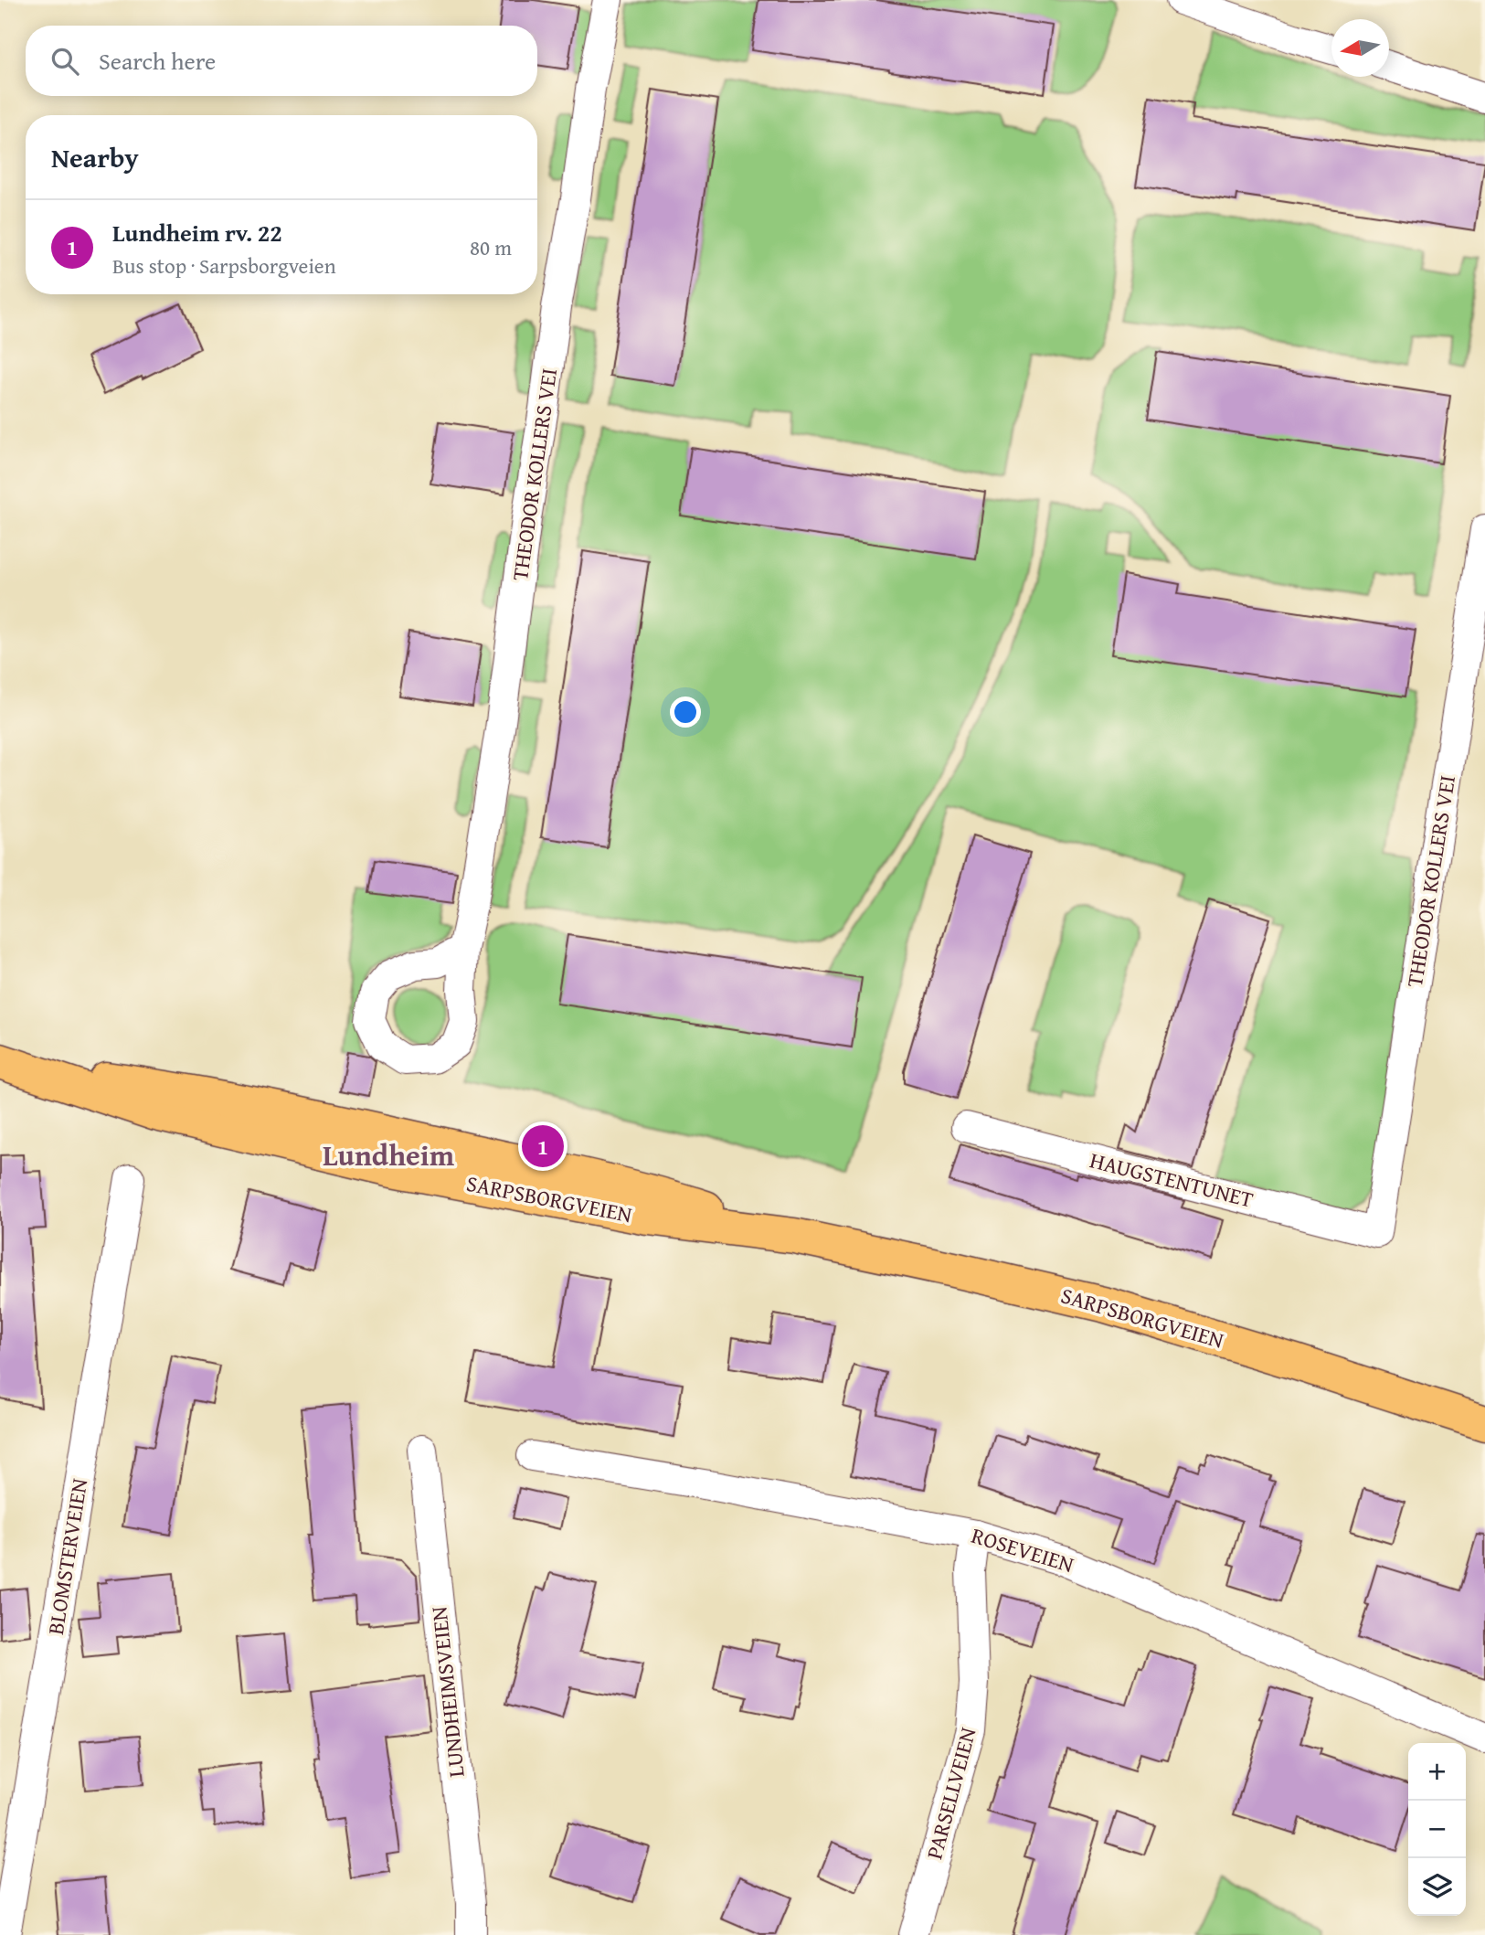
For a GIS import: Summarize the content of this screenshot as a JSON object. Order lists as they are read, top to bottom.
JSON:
{
  "streets": {
    "highway": ["SARPSBORGVEIEN"],
    "street": [
      "THEODOR KOLLERS VEI",
      "HAUGSTENTUNET",
      "ROSEVEIEN",
      "BLOMSTERVEIEN",
      "LUNDHEIMSVEIEN",
      "PARSELLVEIEN"
    ]
  },
  "crossings": [
    ["THEODOR KOLLERS VEI", "HAUGSTENTUNET"],
    ["ROSEVEIEN", "PARSELLVEIEN"]
  ],
  "districts": ["Lundheim"],
  "north": "left",
  "page": {
    "search": "Search here",
    "heading": "Nearby",
    "list": [
      {
        "mark": "1",
        "name": "Lundheim rv. 22",
        "note": "Bus stop · Sarpsborgveien",
        "value": "80 m"
      }
    ],
    "pins": "1",
    "map_buttons": ["+", "−"]
  }
}
